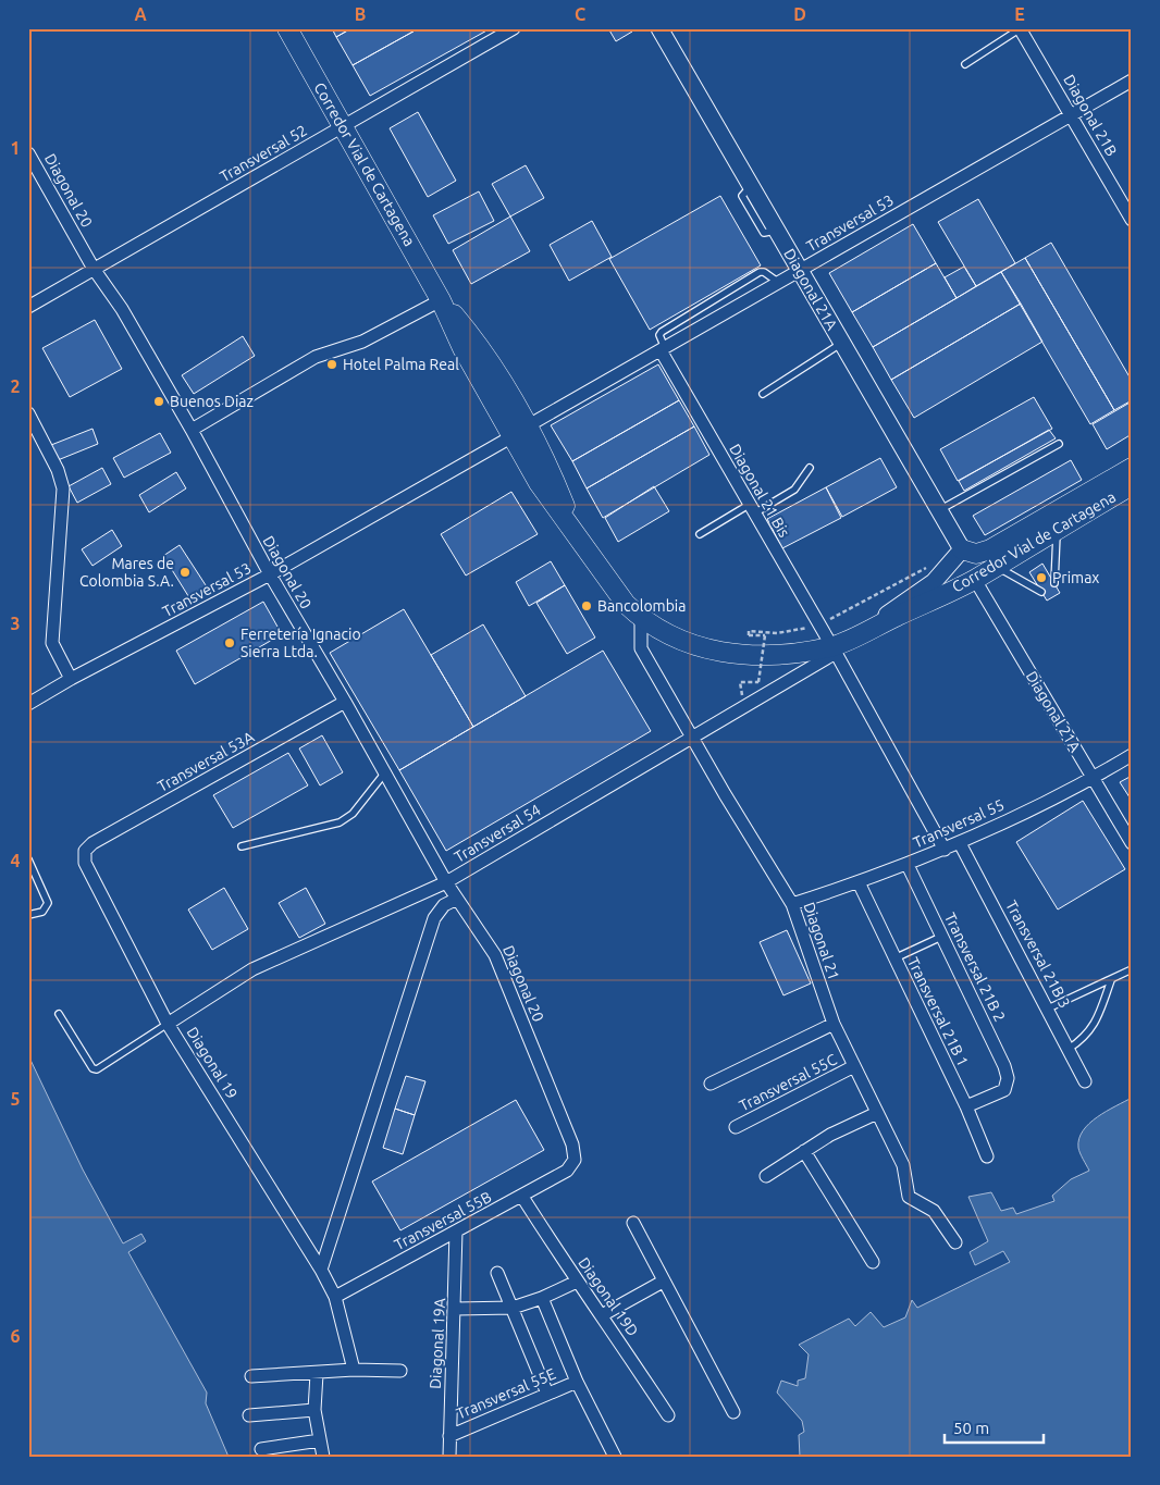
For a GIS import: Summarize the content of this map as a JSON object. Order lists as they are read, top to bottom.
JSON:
{
  "streets": {
    "main road": ["Corredor Vial de Cartagena"],
    "street": [
      "Diagonal 21B",
      "Transversal 52",
      "Diagonal 20",
      "Transversal 53",
      "Diagonal 21A",
      "Diagonal 21 Bis",
      "Transversal 53A",
      "Transversal 55",
      "Transversal 54",
      "Diagonal 21",
      "Transversal 21B 3",
      "Transversal 21B 2",
      "Transversal 21B 1",
      "Diagonal 19",
      "Transversal 55C",
      "Transversal 55B",
      "Diagonal 19D",
      "Diagonal 19A",
      "Transversal 55E"
    ]
  },
  "crossings": [
    ["Diagonal 21B", "Transversal 53"],
    ["Transversal 52", "Corredor Vial de Cartagena"],
    ["Transversal 52", "Diagonal 20"],
    ["Corredor Vial de Cartagena", "Transversal 53"],
    ["Corredor Vial de Cartagena", "Diagonal 21A"],
    ["Corredor Vial de Cartagena", "Diagonal 21 Bis"],
    ["Corredor Vial de Cartagena", "Transversal 54"],
    ["Corredor Vial de Cartagena", "Diagonal 21"],
    ["Diagonal 20", "Transversal 53"],
    ["Diagonal 20", "Transversal 53A"],
    ["Diagonal 20", "Transversal 54"],
    ["Diagonal 20", "Transversal 55B"],
    ["Transversal 53", "Diagonal 21A"],
    ["Transversal 53", "Diagonal 21 Bis"],
    ["Diagonal 21A", "Transversal 55"],
    ["Diagonal 21 Bis", "Transversal 54"],
    ["Transversal 53A", "Diagonal 19"],
    ["Transversal 55", "Diagonal 21"],
    ["Transversal 55", "Transversal 21B 3"],
    ["Transversal 55", "Transversal 21B 2"],
    ["Transversal 55", "Transversal 21B 1"],
    ["Transversal 54", "Diagonal 21"],
    ["Transversal 54", "Diagonal 19"],
    ["Diagonal 21", "Transversal 55C"],
    ["Transversal 21B 2", "Transversal 21B 1"],
    ["Diagonal 19", "Transversal 55B"],
    ["Transversal 55B", "Diagonal 19D"],
    ["Transversal 55B", "Diagonal 19A"],
    ["Diagonal 19A", "Transversal 55E"]
  ],
  "places": [
    "Hotel Palma Real",
    "Buenos Diaz",
    "Mares de Colombia S.A.",
    "Primax",
    "Bancolombia",
    "Ferretería Ignacio Sierra Ltda."
  ],
  "scale_bar": "50 m",
  "grid": {
    "columns": [
      "A",
      "B",
      "C",
      "D",
      "E"
    ],
    "rows": [
      "1",
      "2",
      "3",
      "4",
      "5",
      "6"
    ]
  }
}
